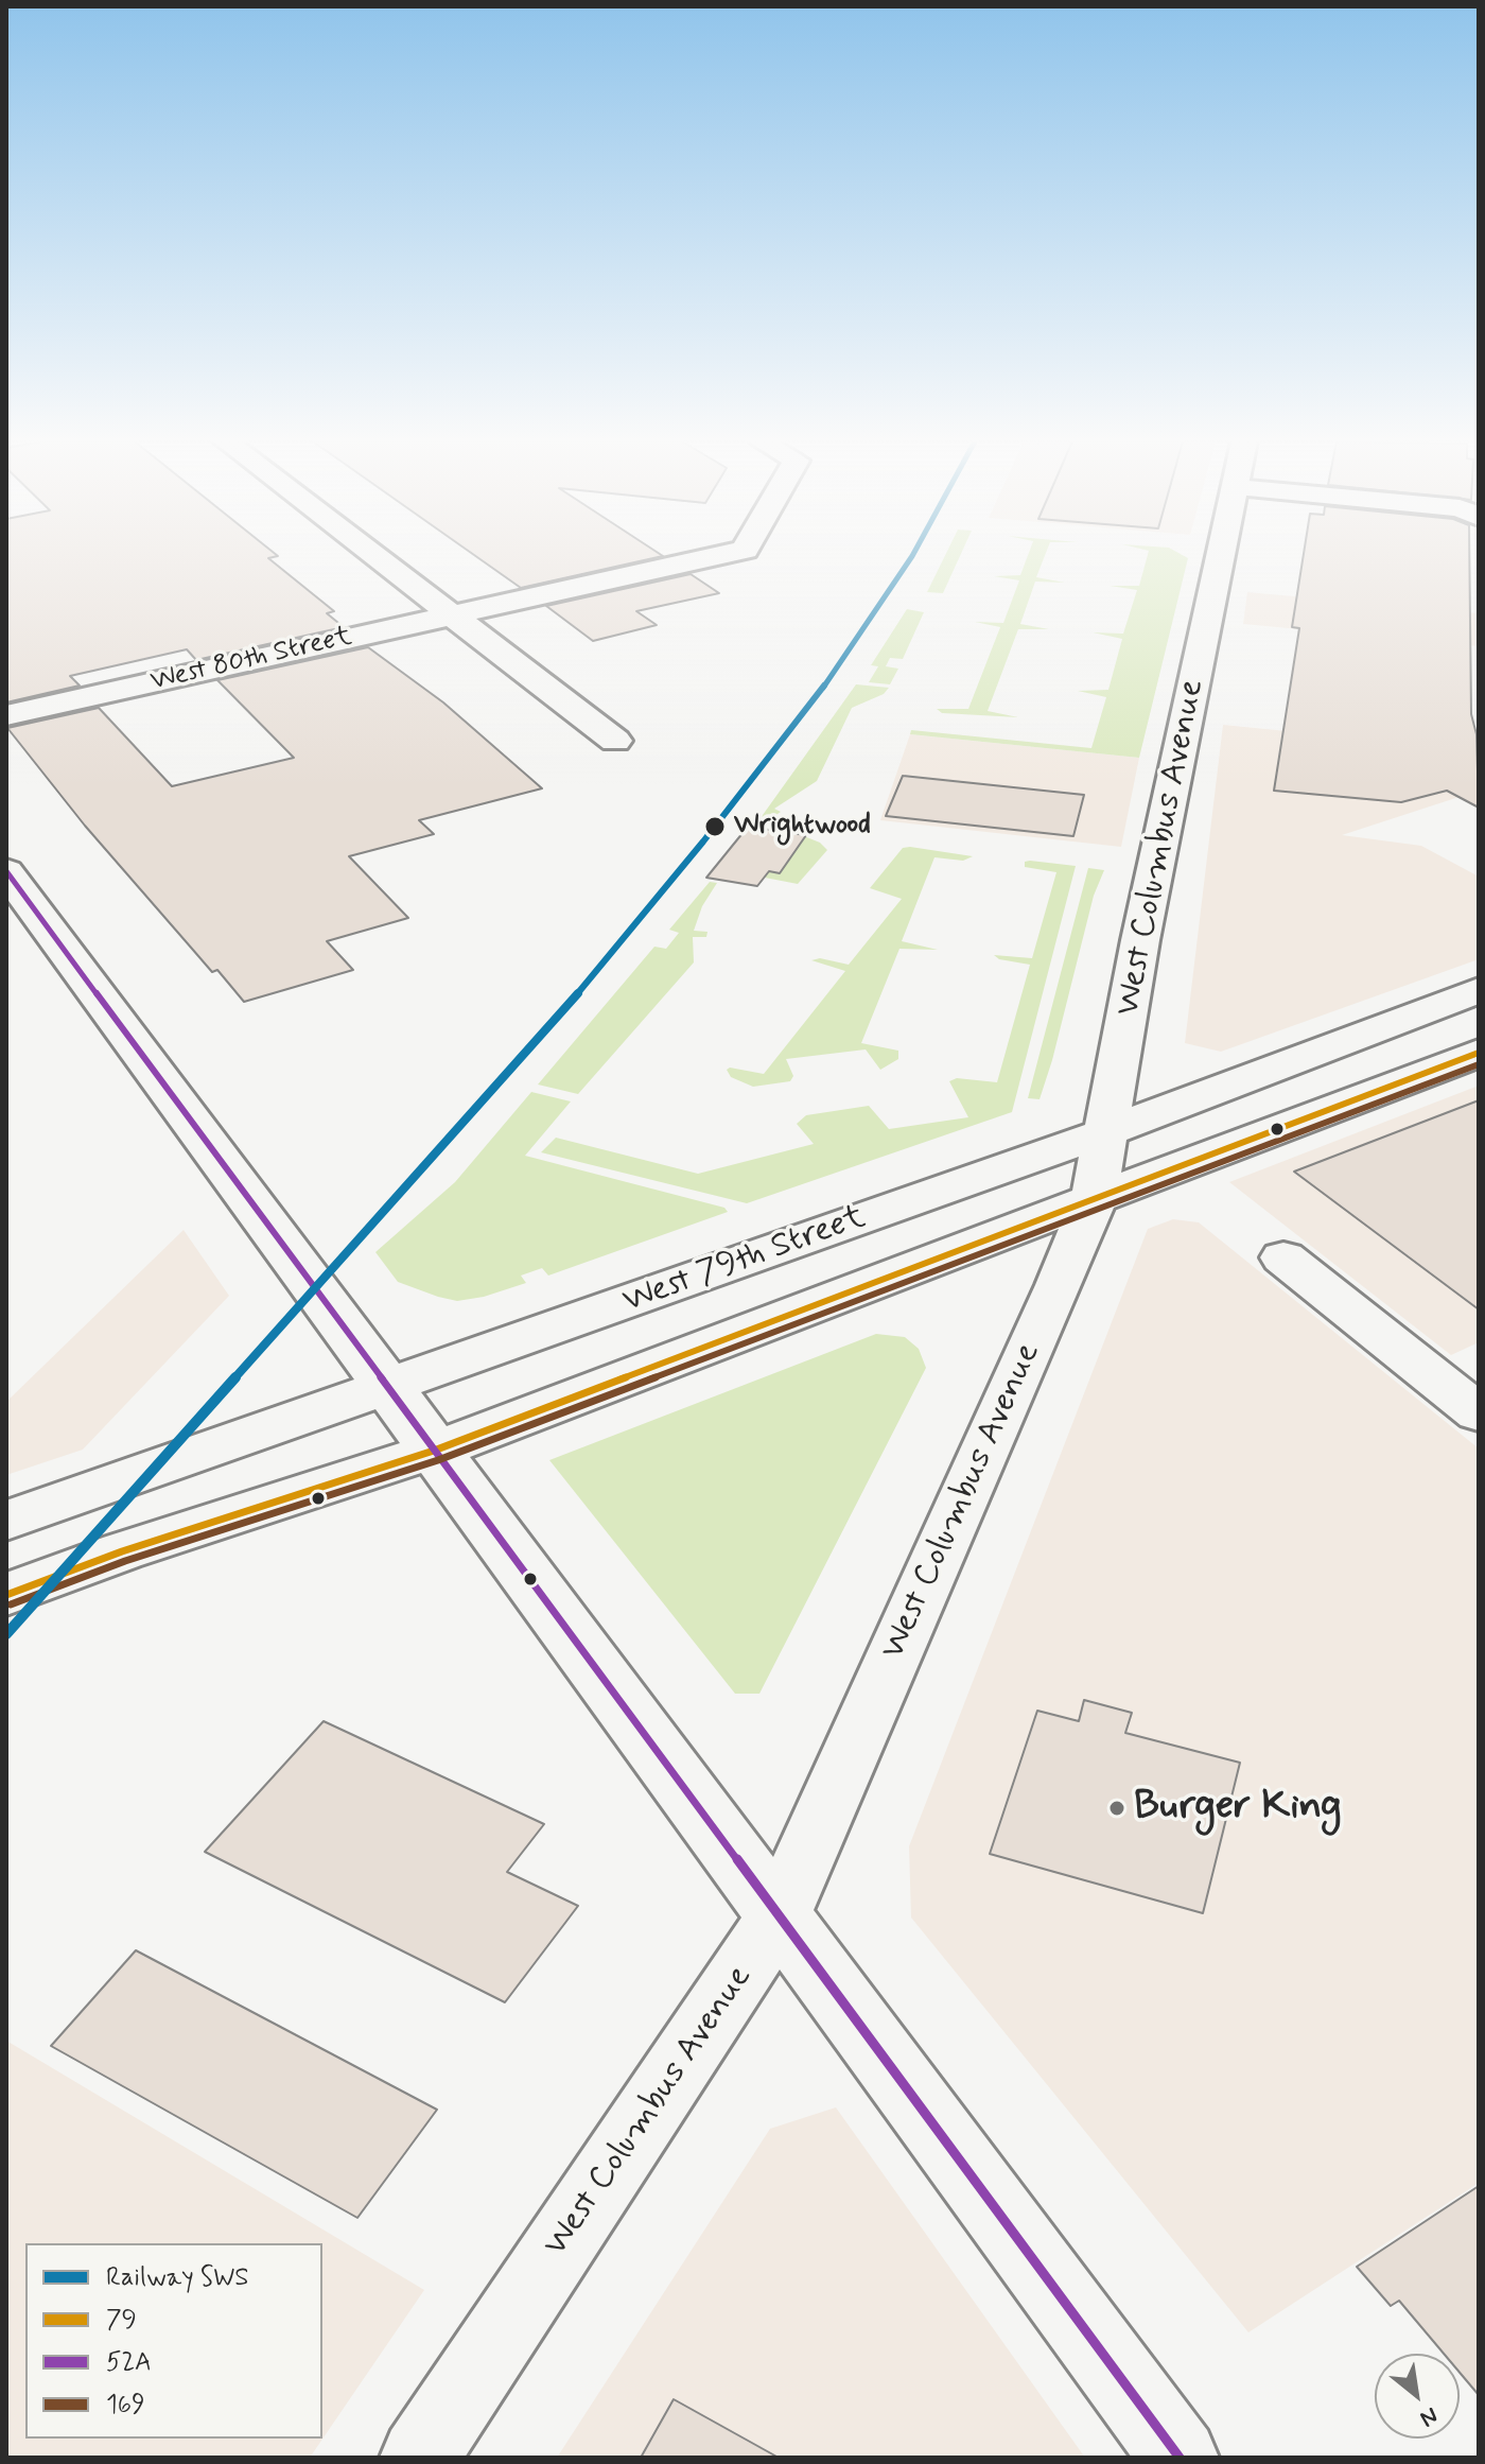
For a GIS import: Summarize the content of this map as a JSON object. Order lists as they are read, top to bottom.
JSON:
{
  "streets": {
    "main road": ["West 80th Street", "West Columbus Avenue", "West 79th Street"]
  },
  "crossings": [
    ["West Columbus Avenue", "West 79th Street"]
  ],
  "places": ["Wrightwood", "Burger King"],
  "lines": [
    "rail line SWS",
    "transit line 52A",
    "transit line 79",
    "transit line 169"
  ],
  "legend": [
    "Railway SWS",
    "79",
    "52A",
    "169"
  ],
  "north": "bottom right"
}
